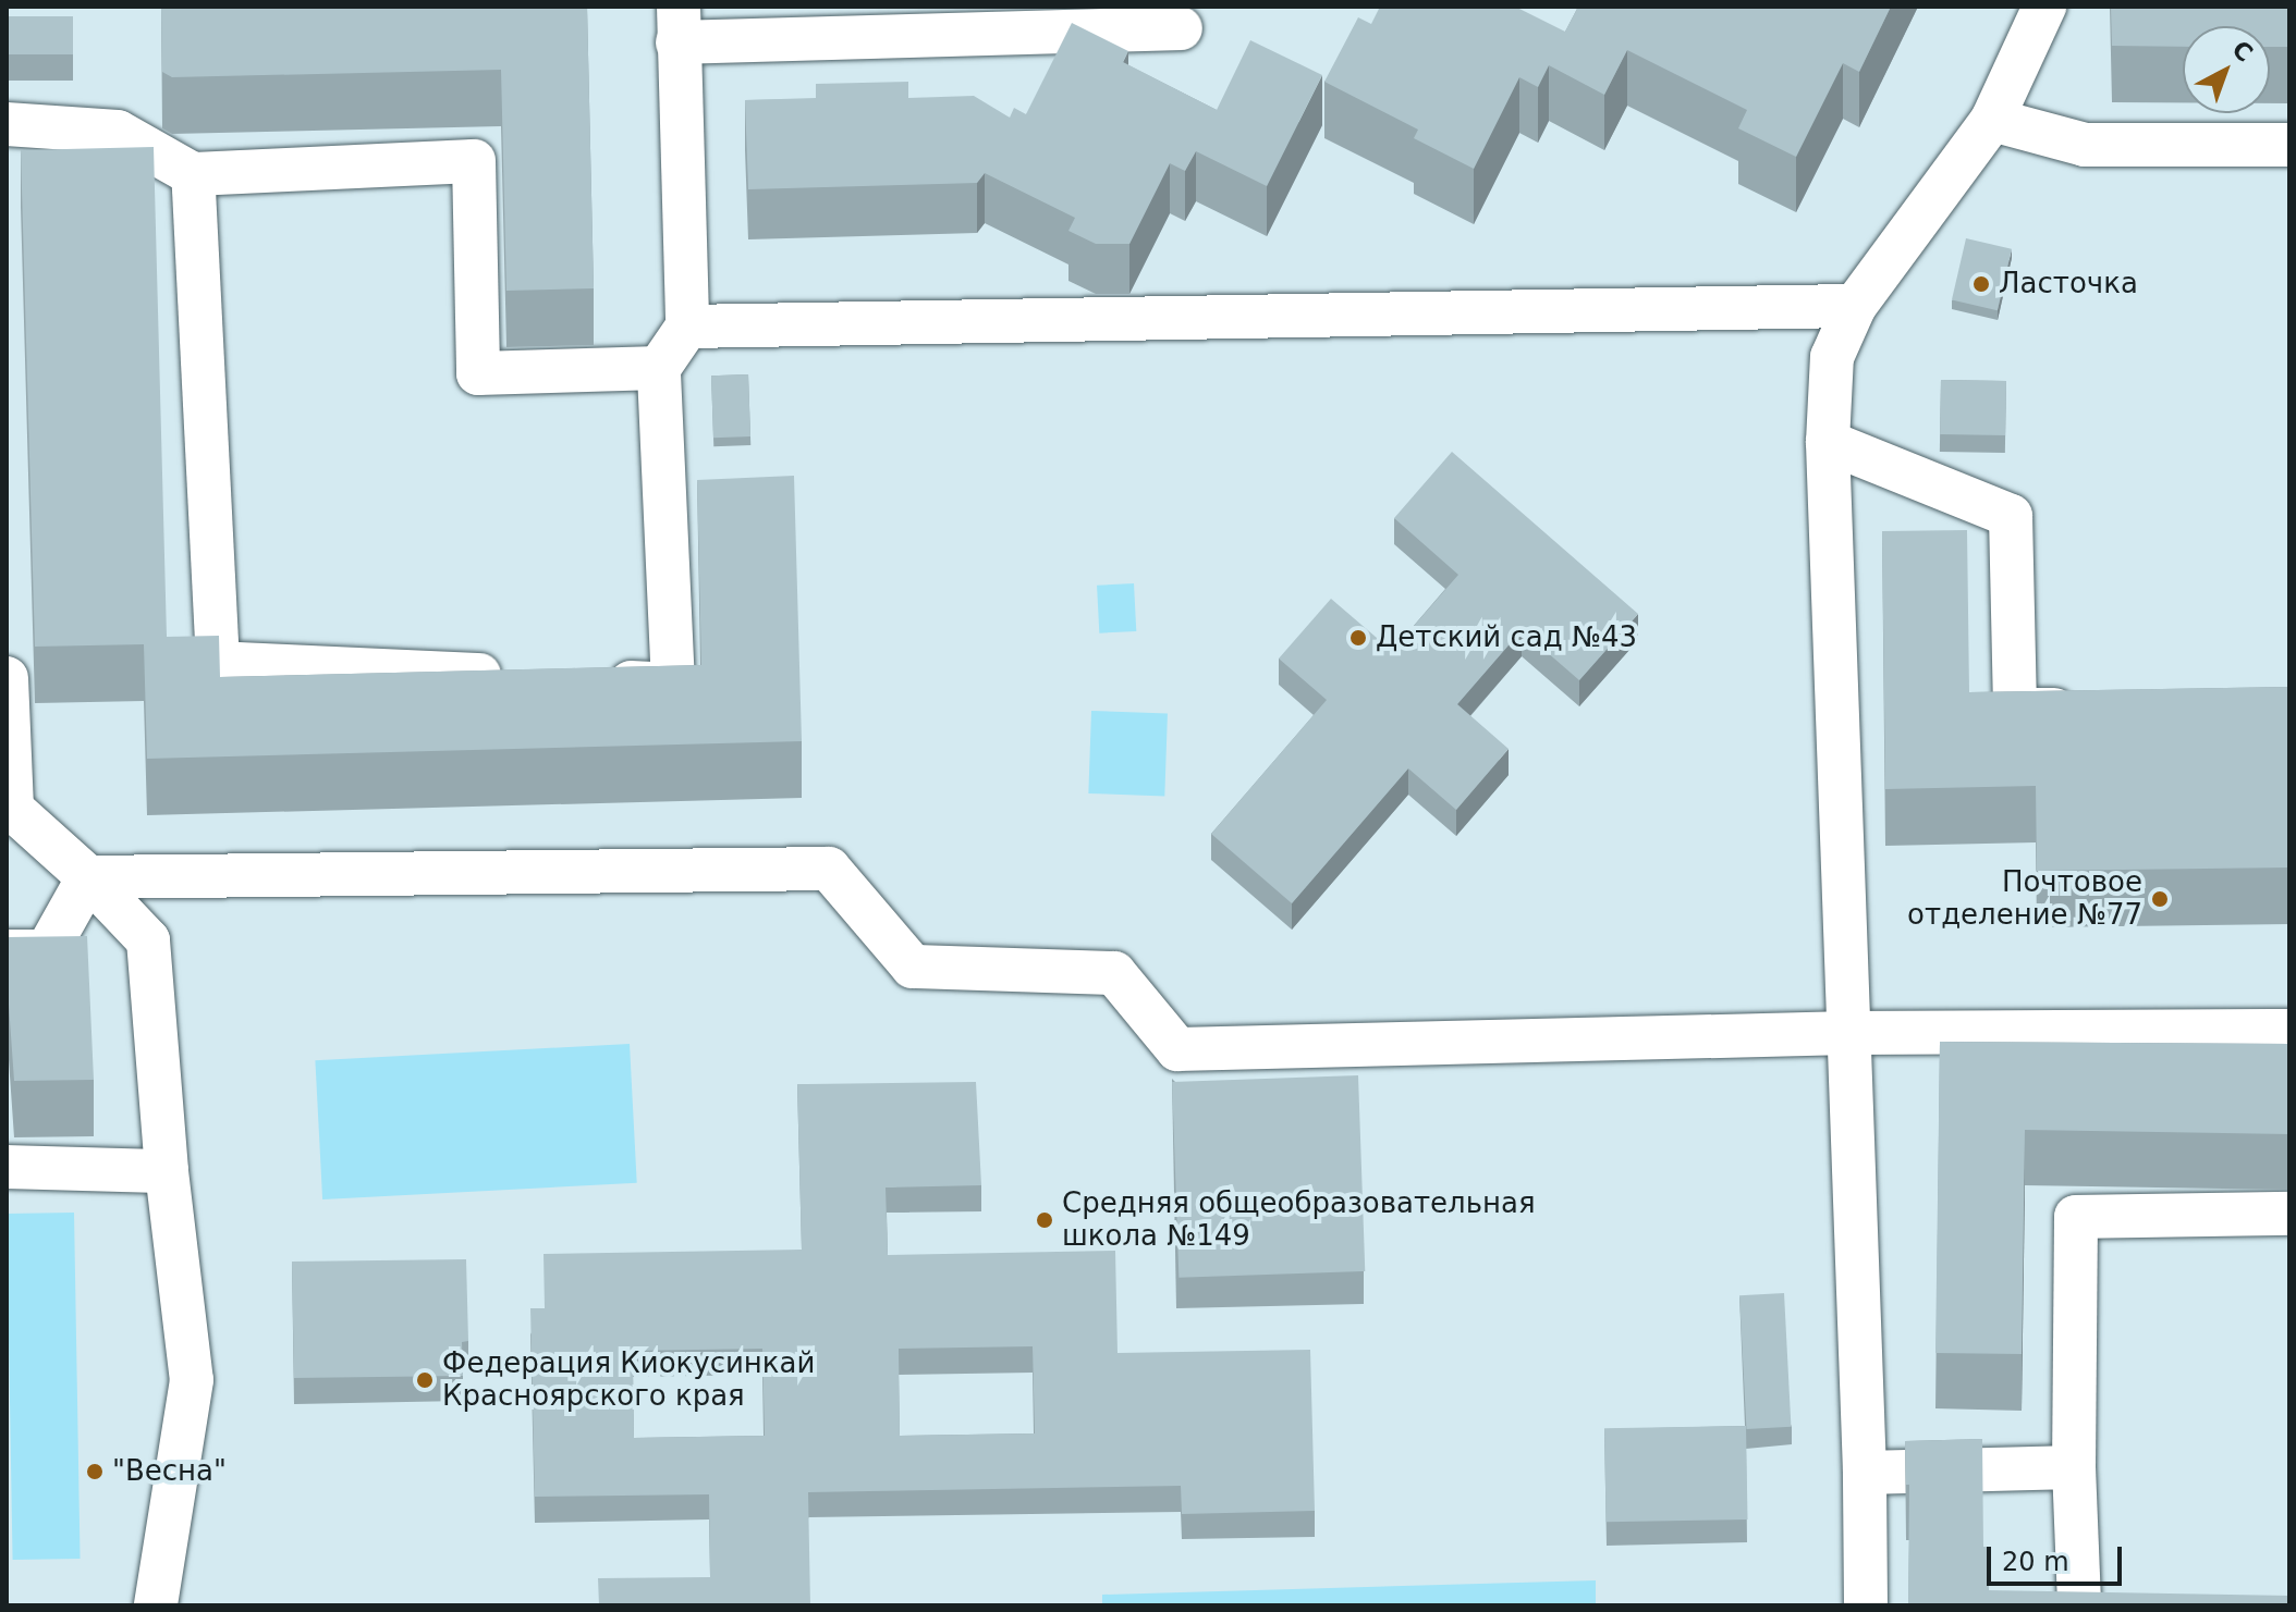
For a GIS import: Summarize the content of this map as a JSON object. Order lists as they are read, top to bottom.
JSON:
{
  "places": [
    "Ласточка",
    "Детский сад №43",
    "Почтовое отделение №77",
    "Средняя общеобразовательная школа №149",
    "Федерация Киокусинкай Красноярского края",
    "\"Весна\""
  ],
  "scale_bar": "20 m",
  "north": "top right"
}
